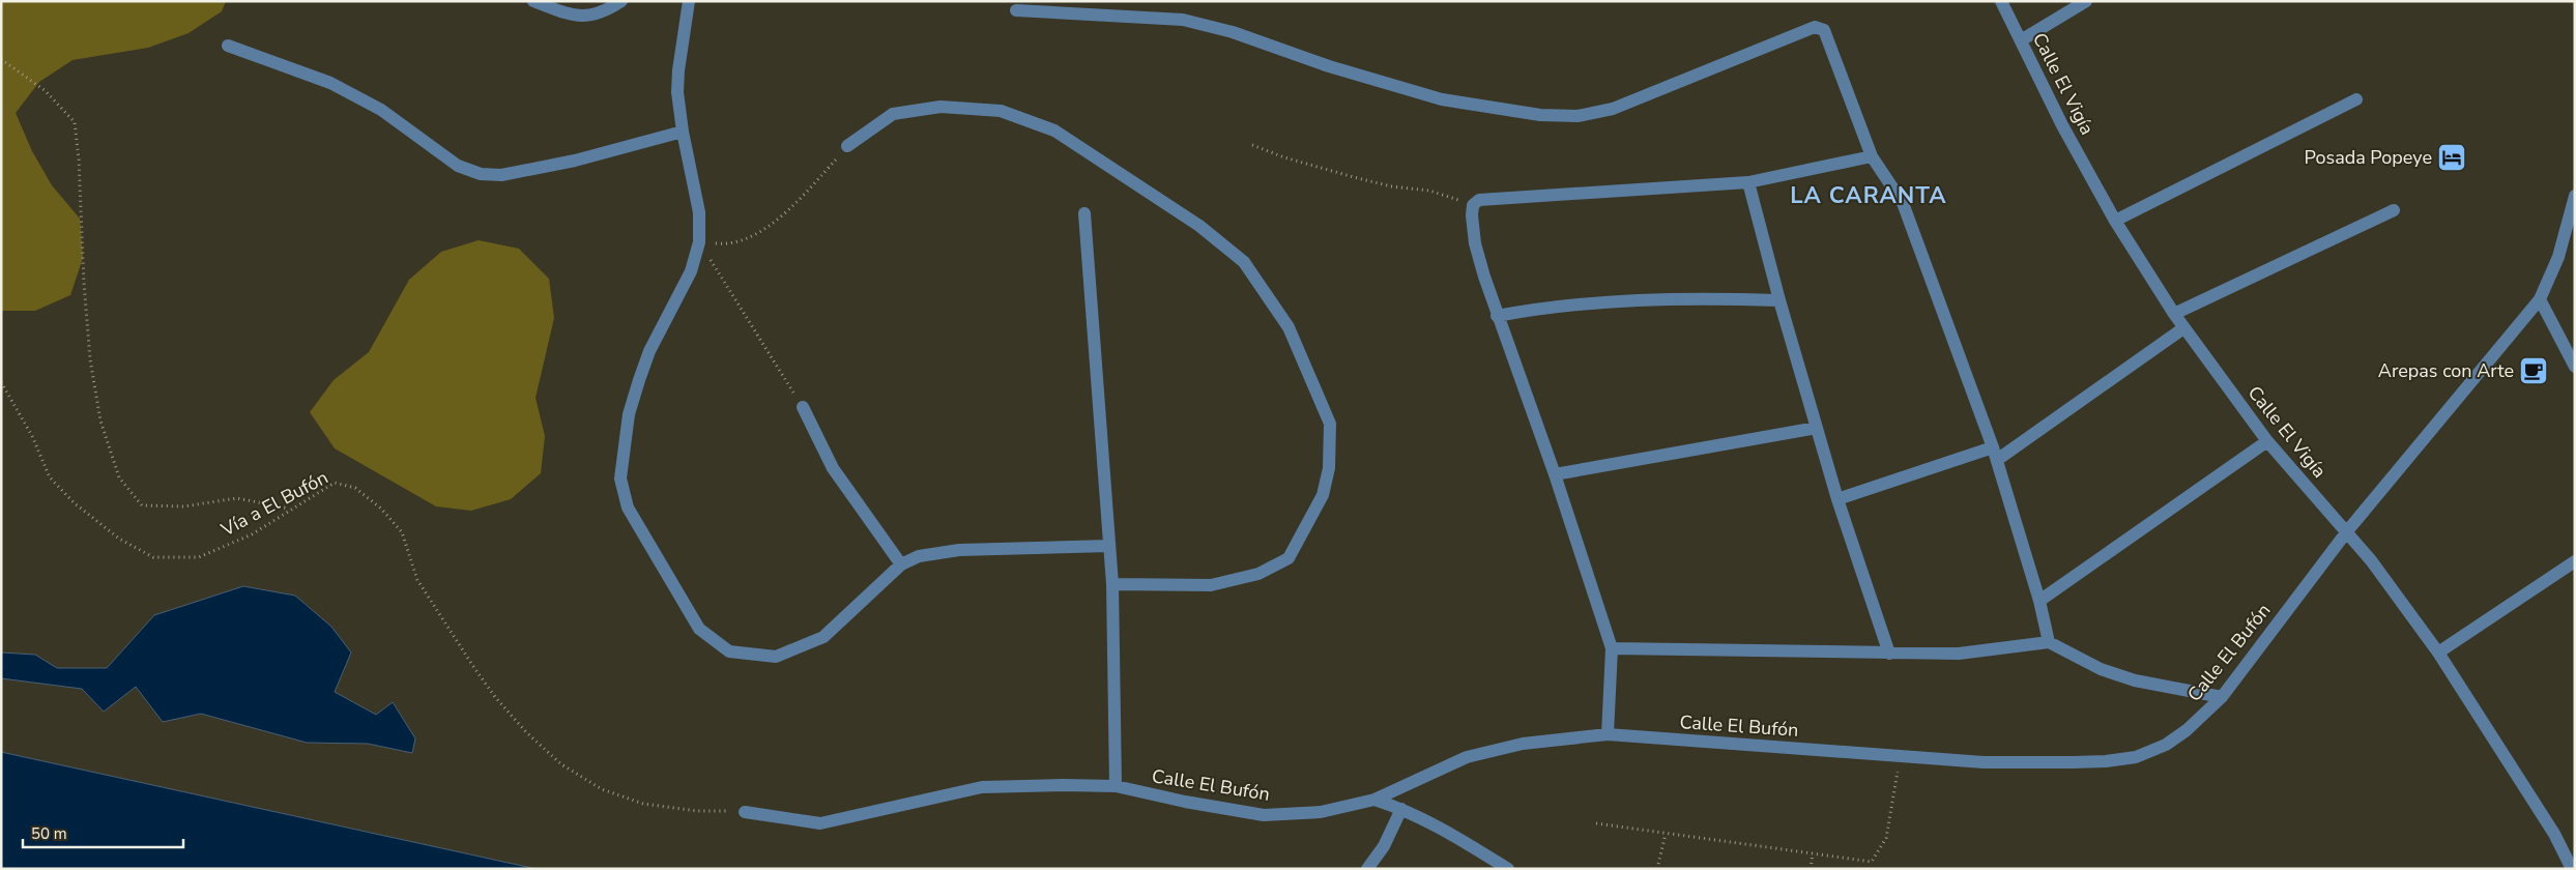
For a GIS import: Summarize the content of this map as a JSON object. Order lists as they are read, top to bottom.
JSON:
{
  "streets": {
    "street": ["Calle El Vigía", "Calle El Bufón"],
    "path": ["Vía a El Bufón"]
  },
  "crossings": [
    ["Calle El Vigía", "Calle El Bufón"],
    ["Vía a El Bufón", "Calle El Bufón"]
  ],
  "districts": ["LA CARANTA"],
  "places": {
    "hotel": ["Posada Popeye"],
    "cafe": ["Arepas con Arte"]
  },
  "scale_bar": "50 m"
}
